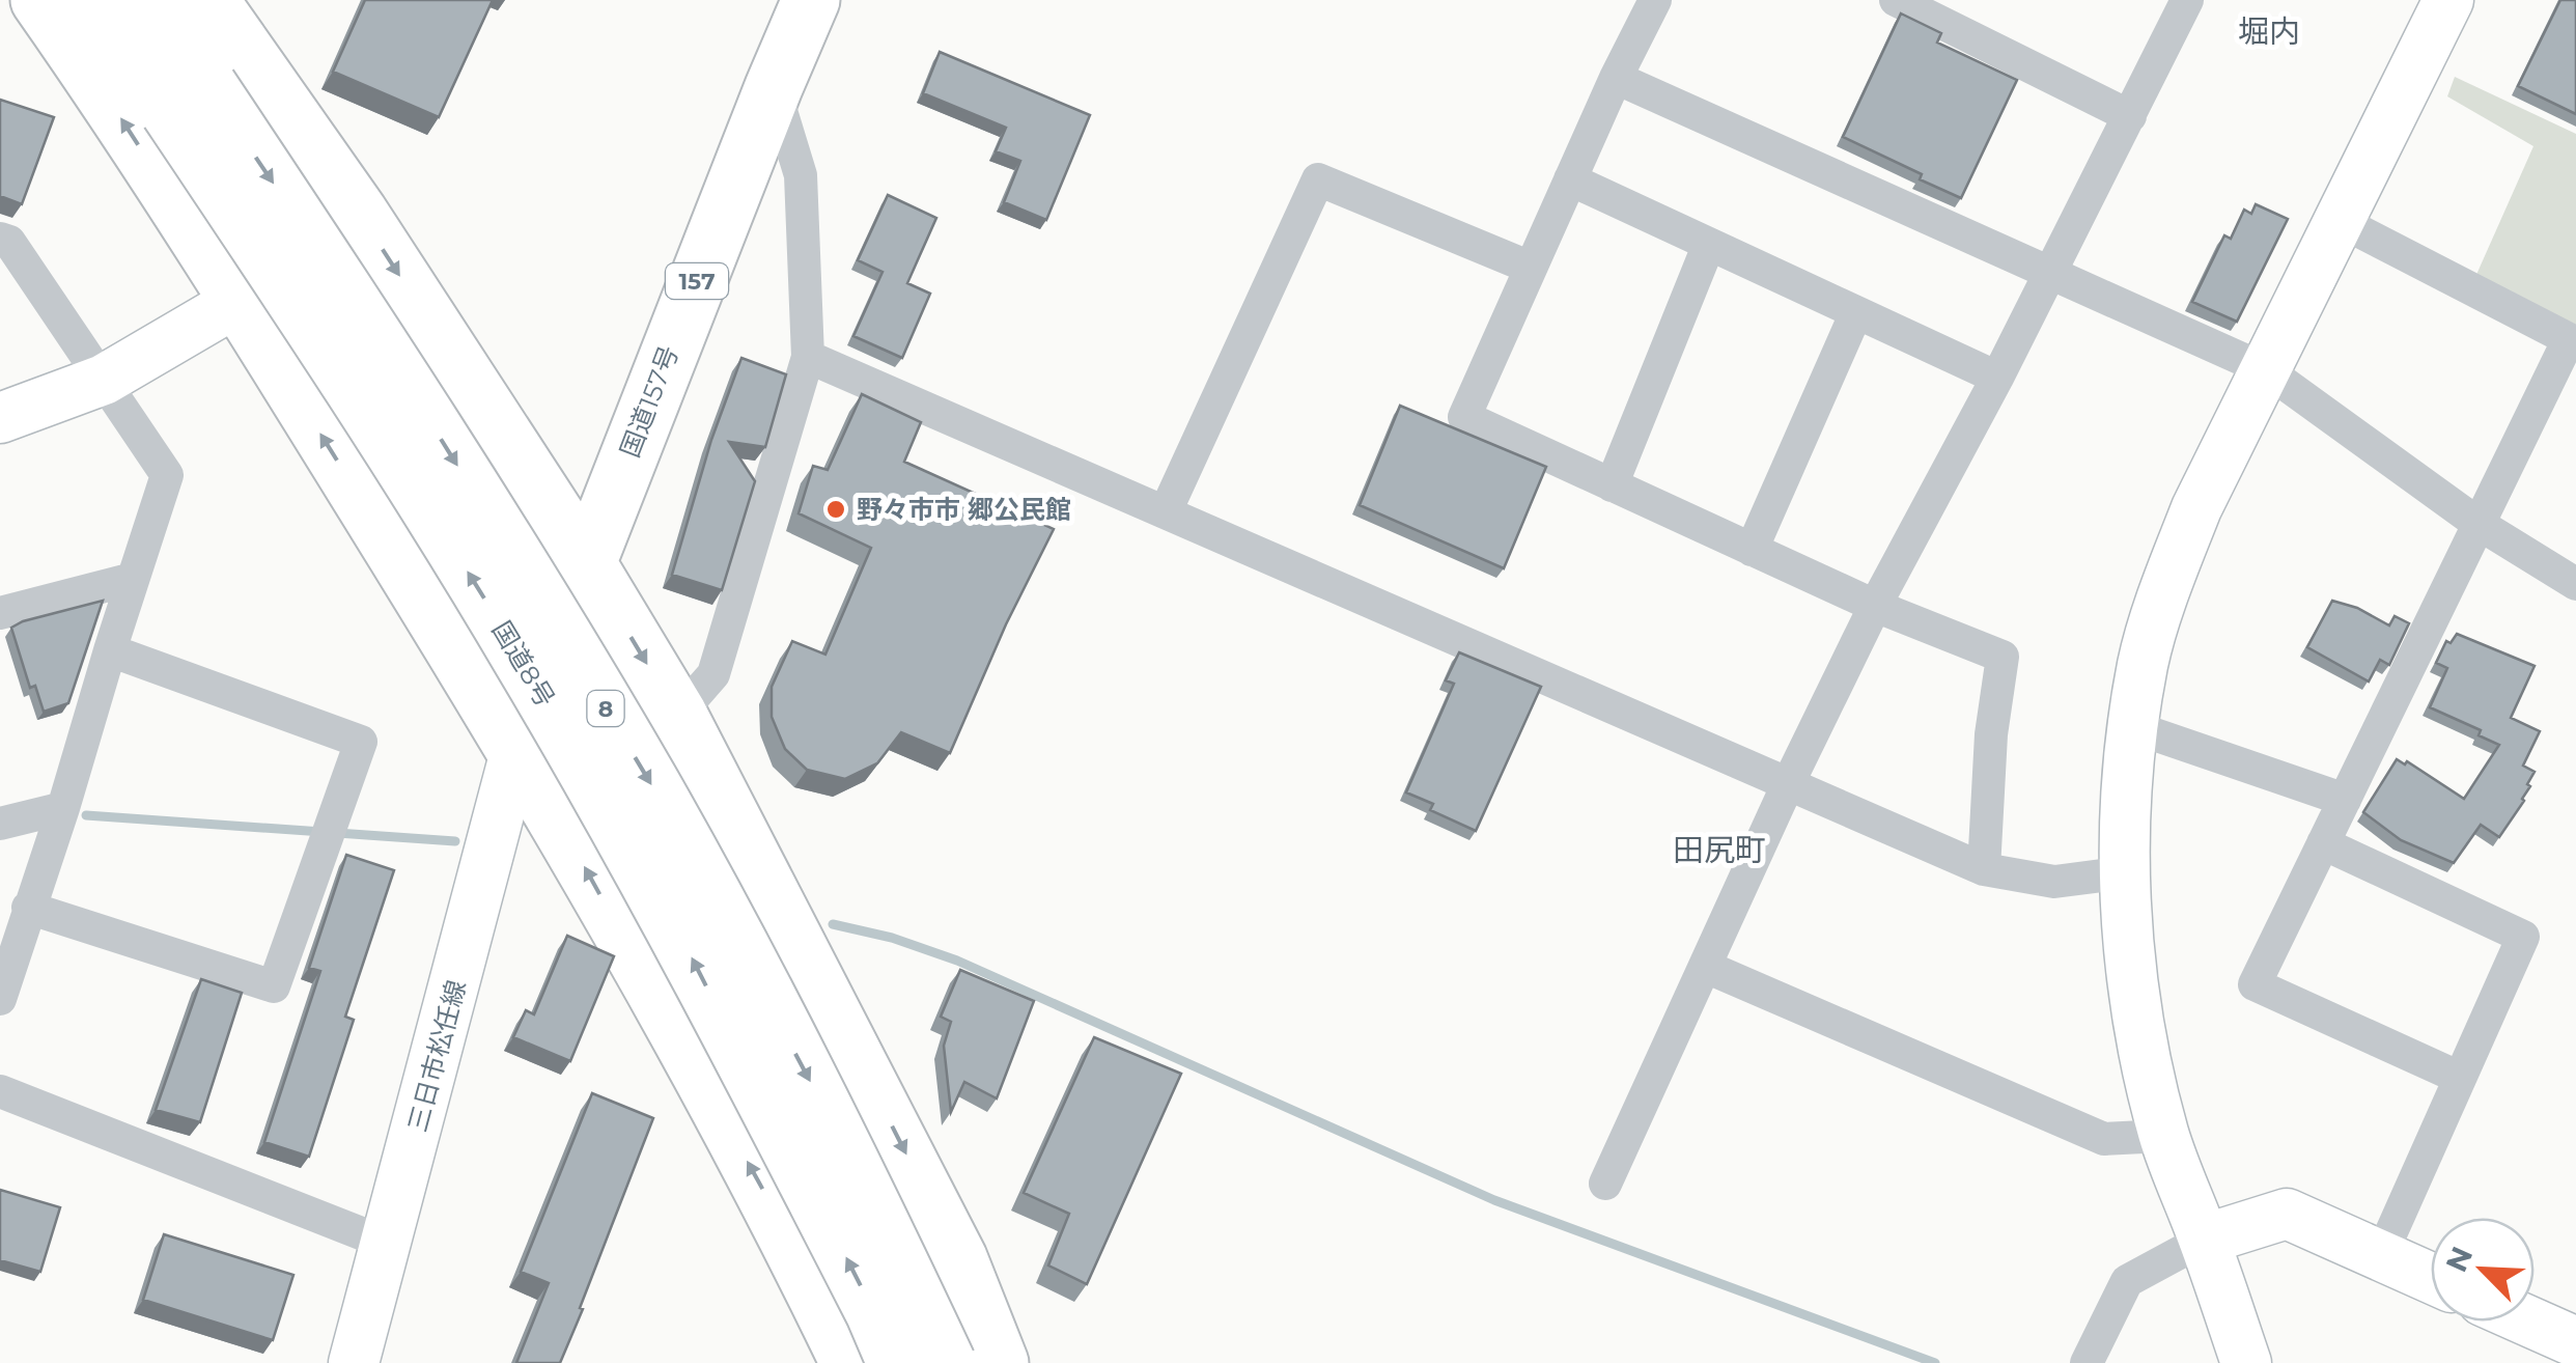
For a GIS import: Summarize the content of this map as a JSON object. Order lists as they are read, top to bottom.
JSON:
{
  "streets": {
    "highway": [
      "157",
      "国道157号",
      "国道8号",
      "8"
    ],
    "street": ["三日市松任線"]
  },
  "crossings": [
    ["国道157号", "8"],
    ["国道157号", "三日市松任線"]
  ],
  "districts": ["堀内", "田尻町"],
  "places": ["野々市市 郷公民館"],
  "north": "top left"
}
